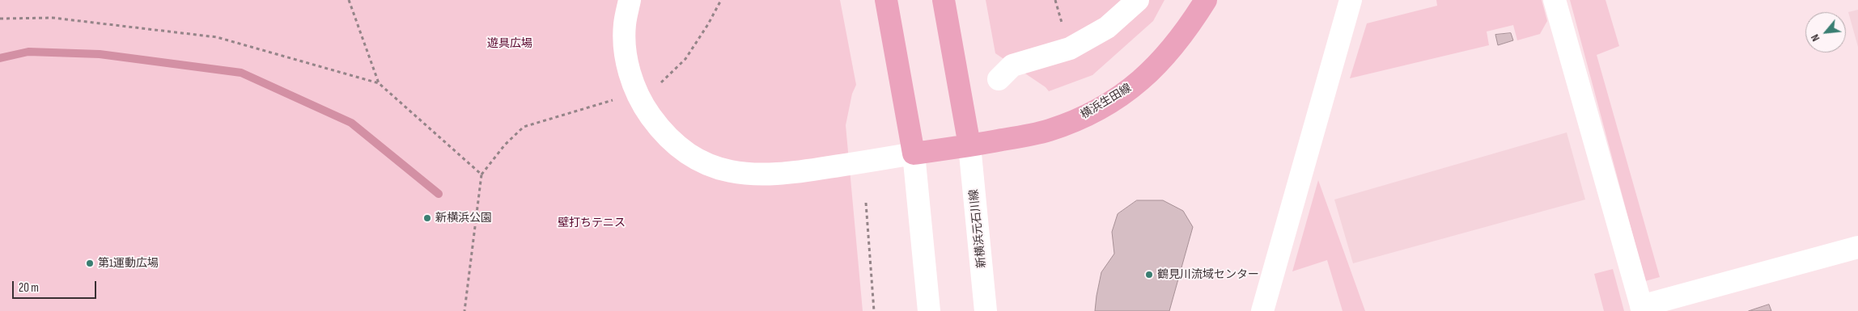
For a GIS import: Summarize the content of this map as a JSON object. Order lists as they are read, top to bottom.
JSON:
{
  "streets": {
    "main road": ["横浜生田線"],
    "street": ["新横浜元石川線"]
  },
  "crossings": [
    ["横浜生田線", "新横浜元石川線"]
  ],
  "parks": ["遊具広場", "壁打ちテニス"],
  "places": ["新横浜公園", "第1運動広場", "鶴見川流域センター"],
  "scale_bar": "20 m",
  "north": "bottom left"
}
